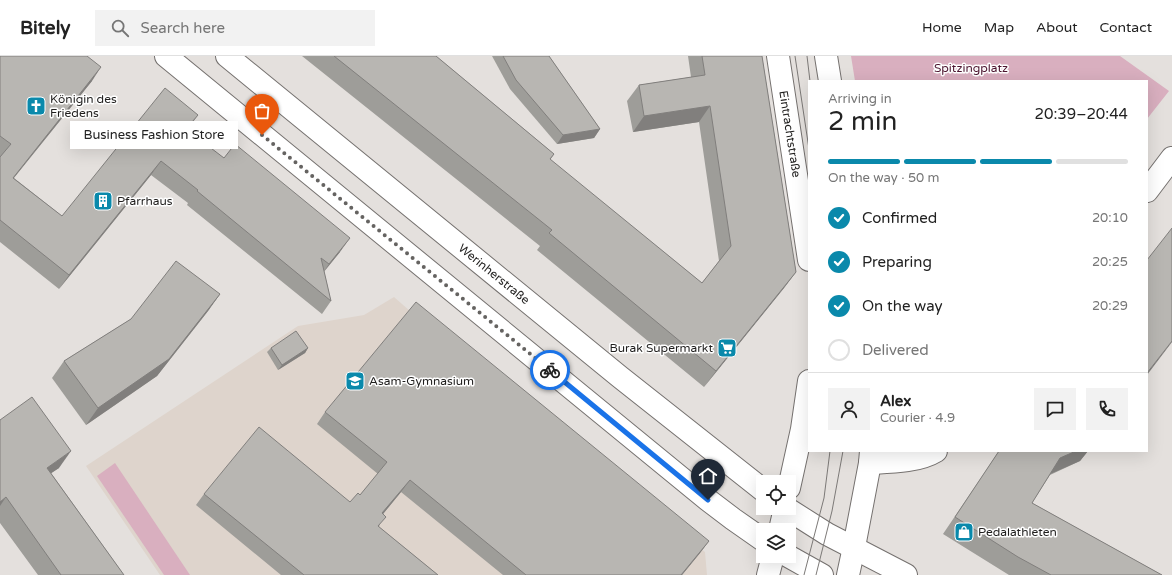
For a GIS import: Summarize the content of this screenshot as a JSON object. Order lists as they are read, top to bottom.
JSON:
{
  "streets": {
    "main road": ["Eintrachtstraße", "Werinherstraße"]
  },
  "parks": ["Spitzingplatz"],
  "places": {
    "church": ["Königin des Friedens"],
    "other": ["Business Fashion Store"],
    "building": ["Pfarrhaus"],
    "supermarket": ["Burak Supermarkt"],
    "school or university": ["Asam-Gymnasium"],
    "shop": ["Pedalathleten"]
  },
  "page": {
    "header": "Bitely",
    "search": "Search here",
    "nav": [
      "Home",
      "Map",
      "About",
      "Contact"
    ],
    "heading": ["2 min", "Arriving in", "20:39–20:44"],
    "panel": ["Alex", "Courier · 4.9"],
    "bubble": "Business Fashion Store",
    "bar": "On the way · 50 m",
    "list": [
      ["Confirmed", "20:10"],
      ["Preparing", "20:25"],
      ["On the way", "20:29"],
      "Delivered"
    ]
  }
}
